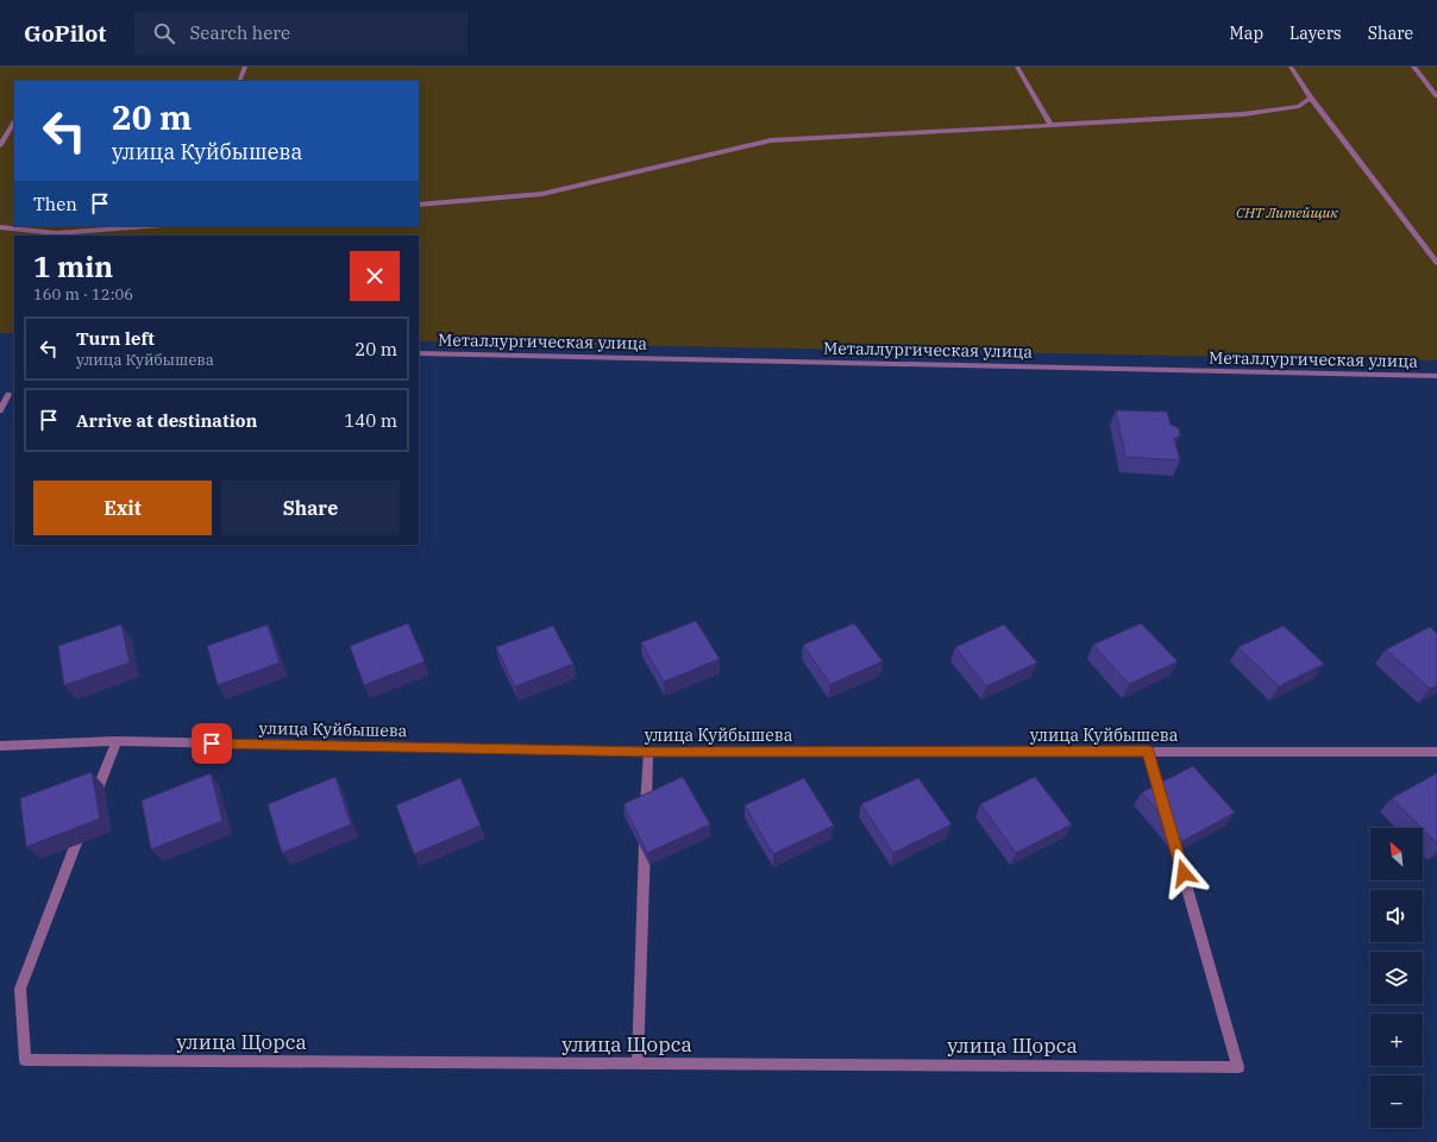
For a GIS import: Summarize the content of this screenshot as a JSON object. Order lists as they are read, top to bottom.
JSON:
{
  "streets": {
    "street": ["Металлургическая улица", "улица Куйбышева", "улица Щорса"]
  },
  "parks": ["СНТ Литейщик"],
  "north": "top left",
  "page": {
    "header": "GoPilot",
    "search": "Search here",
    "nav": ["Map", "Layers", "Share"],
    "turn": ["20 m", "улица Куйбышева"],
    "then": "Then",
    "heading": ["1 min", "160 m · 12:06"],
    "list": [
      {
        "name": "Turn left",
        "note": "улица Куйбышева",
        "value": "20 m"
      },
      {
        "name": "Arrive at destination",
        "value": "140 m"
      }
    ],
    "buttons": ["Exit", "Share"],
    "map_buttons": ["+", "−"]
  }
}
